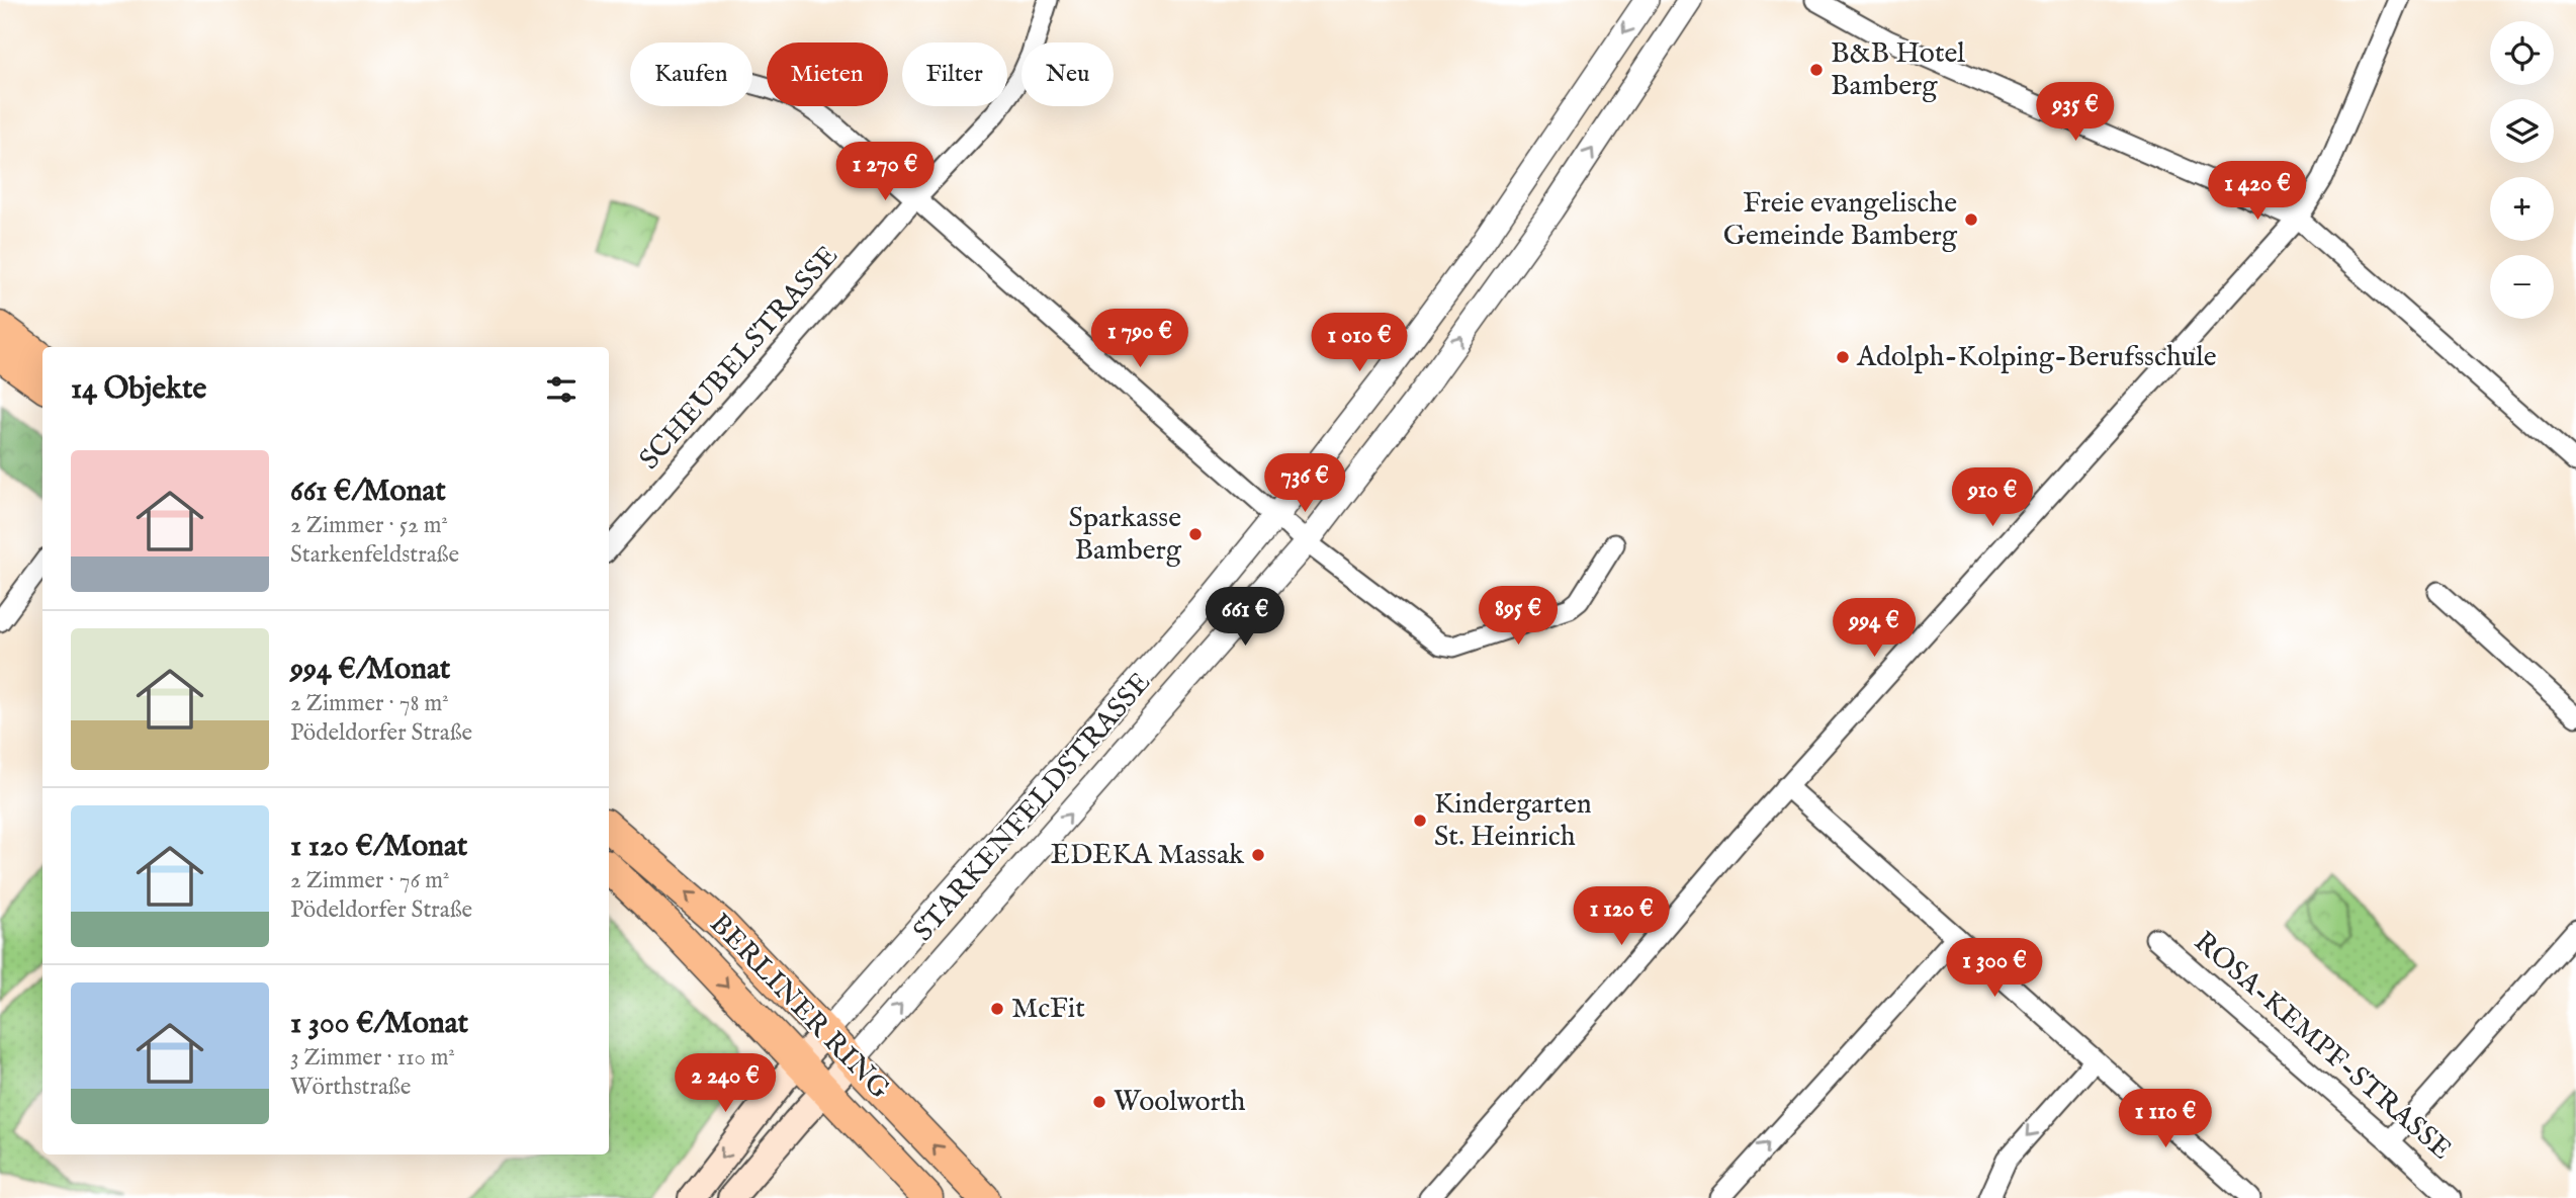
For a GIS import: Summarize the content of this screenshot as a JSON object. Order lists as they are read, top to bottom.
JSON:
{
  "streets": {
    "main road": ["STARKENFELDSTRASSE", "BERLINER RING"],
    "street": ["SCHEUBELSTRASSE", "ROSA-KEMPF-STRASSE"]
  },
  "crossings": [
    ["STARKENFELDSTRASSE", "BERLINER RING"]
  ],
  "places": [
    "B&B Hotel Bamberg",
    "Freie evangelische Gemeinde Bamberg",
    "Adolph-Kolping-Berufsschule",
    "Sparkasse Bamberg",
    "Kindergarten St. Heinrich",
    "EDEKA Massak",
    "McFit",
    "Woolworth"
  ],
  "page": {
    "map_buttons": ["+", "−"],
    "chip": [
      "Kaufen",
      "Mieten",
      "Filter",
      "Neu"
    ],
    "price": [
      "935 €",
      "1 270 €",
      "1 420 €",
      "1 790 €",
      "1 010 €",
      "736 €",
      "910 €",
      "895 €",
      "661 €",
      "994 €",
      "1 120 €",
      "1 300 €",
      "2 240 €",
      "1 110 €"
    ],
    "heading": "14 Objekte",
    "list": [
      {
        "name": "661 €/Monat",
        "note": "2 Zimmer · 52 m² · Starkenfeldstraße"
      },
      {
        "name": "994 €/Monat",
        "note": "2 Zimmer · 78 m² · Pödeldorfer Straße"
      },
      {
        "name": "1 120 €/Monat",
        "note": "2 Zimmer · 76 m² · Pödeldorfer Straße"
      },
      {
        "name": "1 300 €/Monat",
        "note": "3 Zimmer · 110 m² · Wörthstraße"
      }
    ]
  }
}
